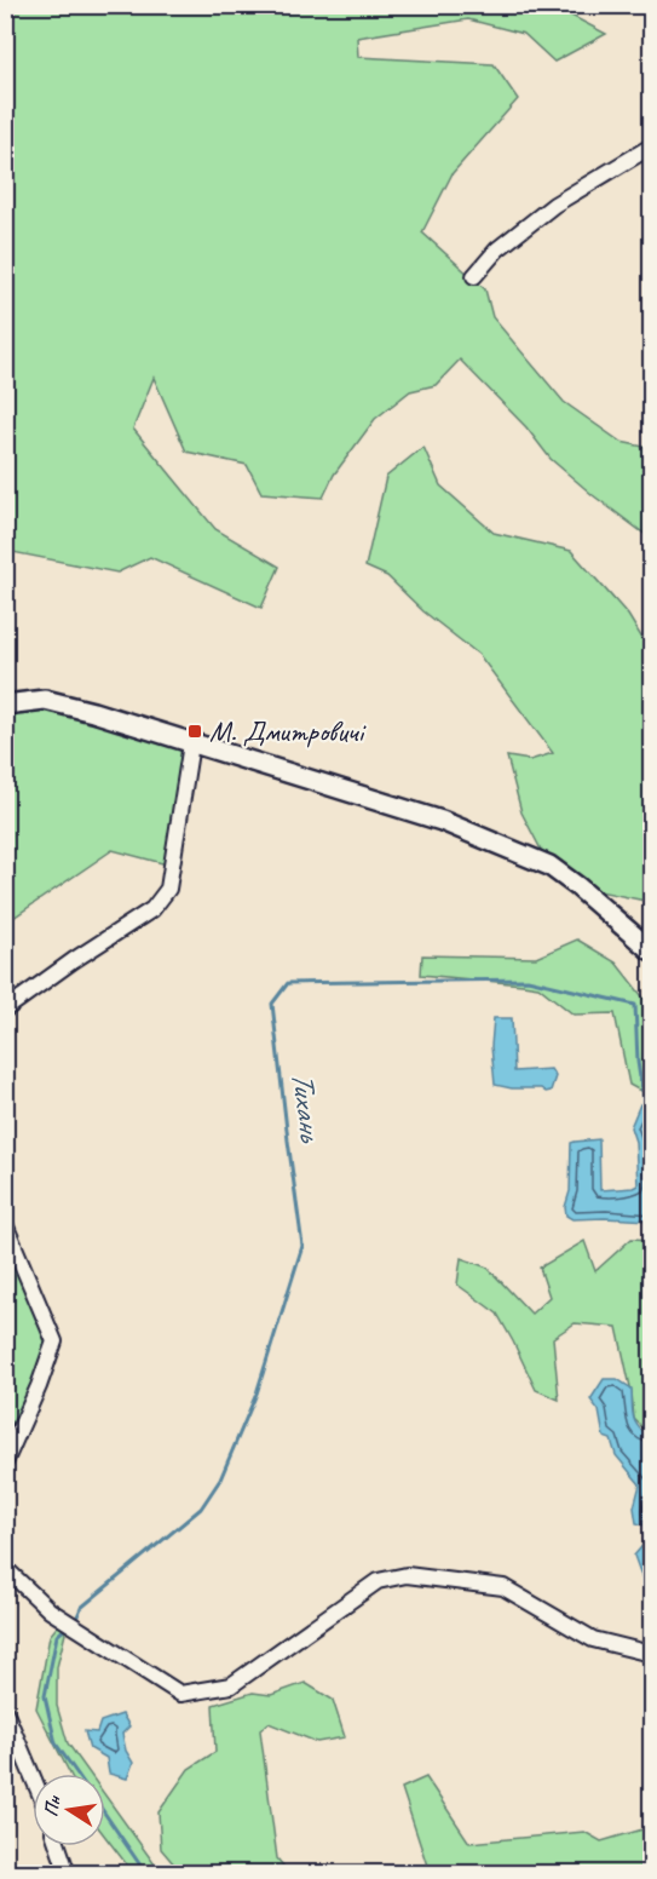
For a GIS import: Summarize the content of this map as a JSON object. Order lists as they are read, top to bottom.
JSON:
{
  "water": ["Тихань"],
  "places": {
    "transit": ["М. Дмитровичі"]
  },
  "north": "left"
}
